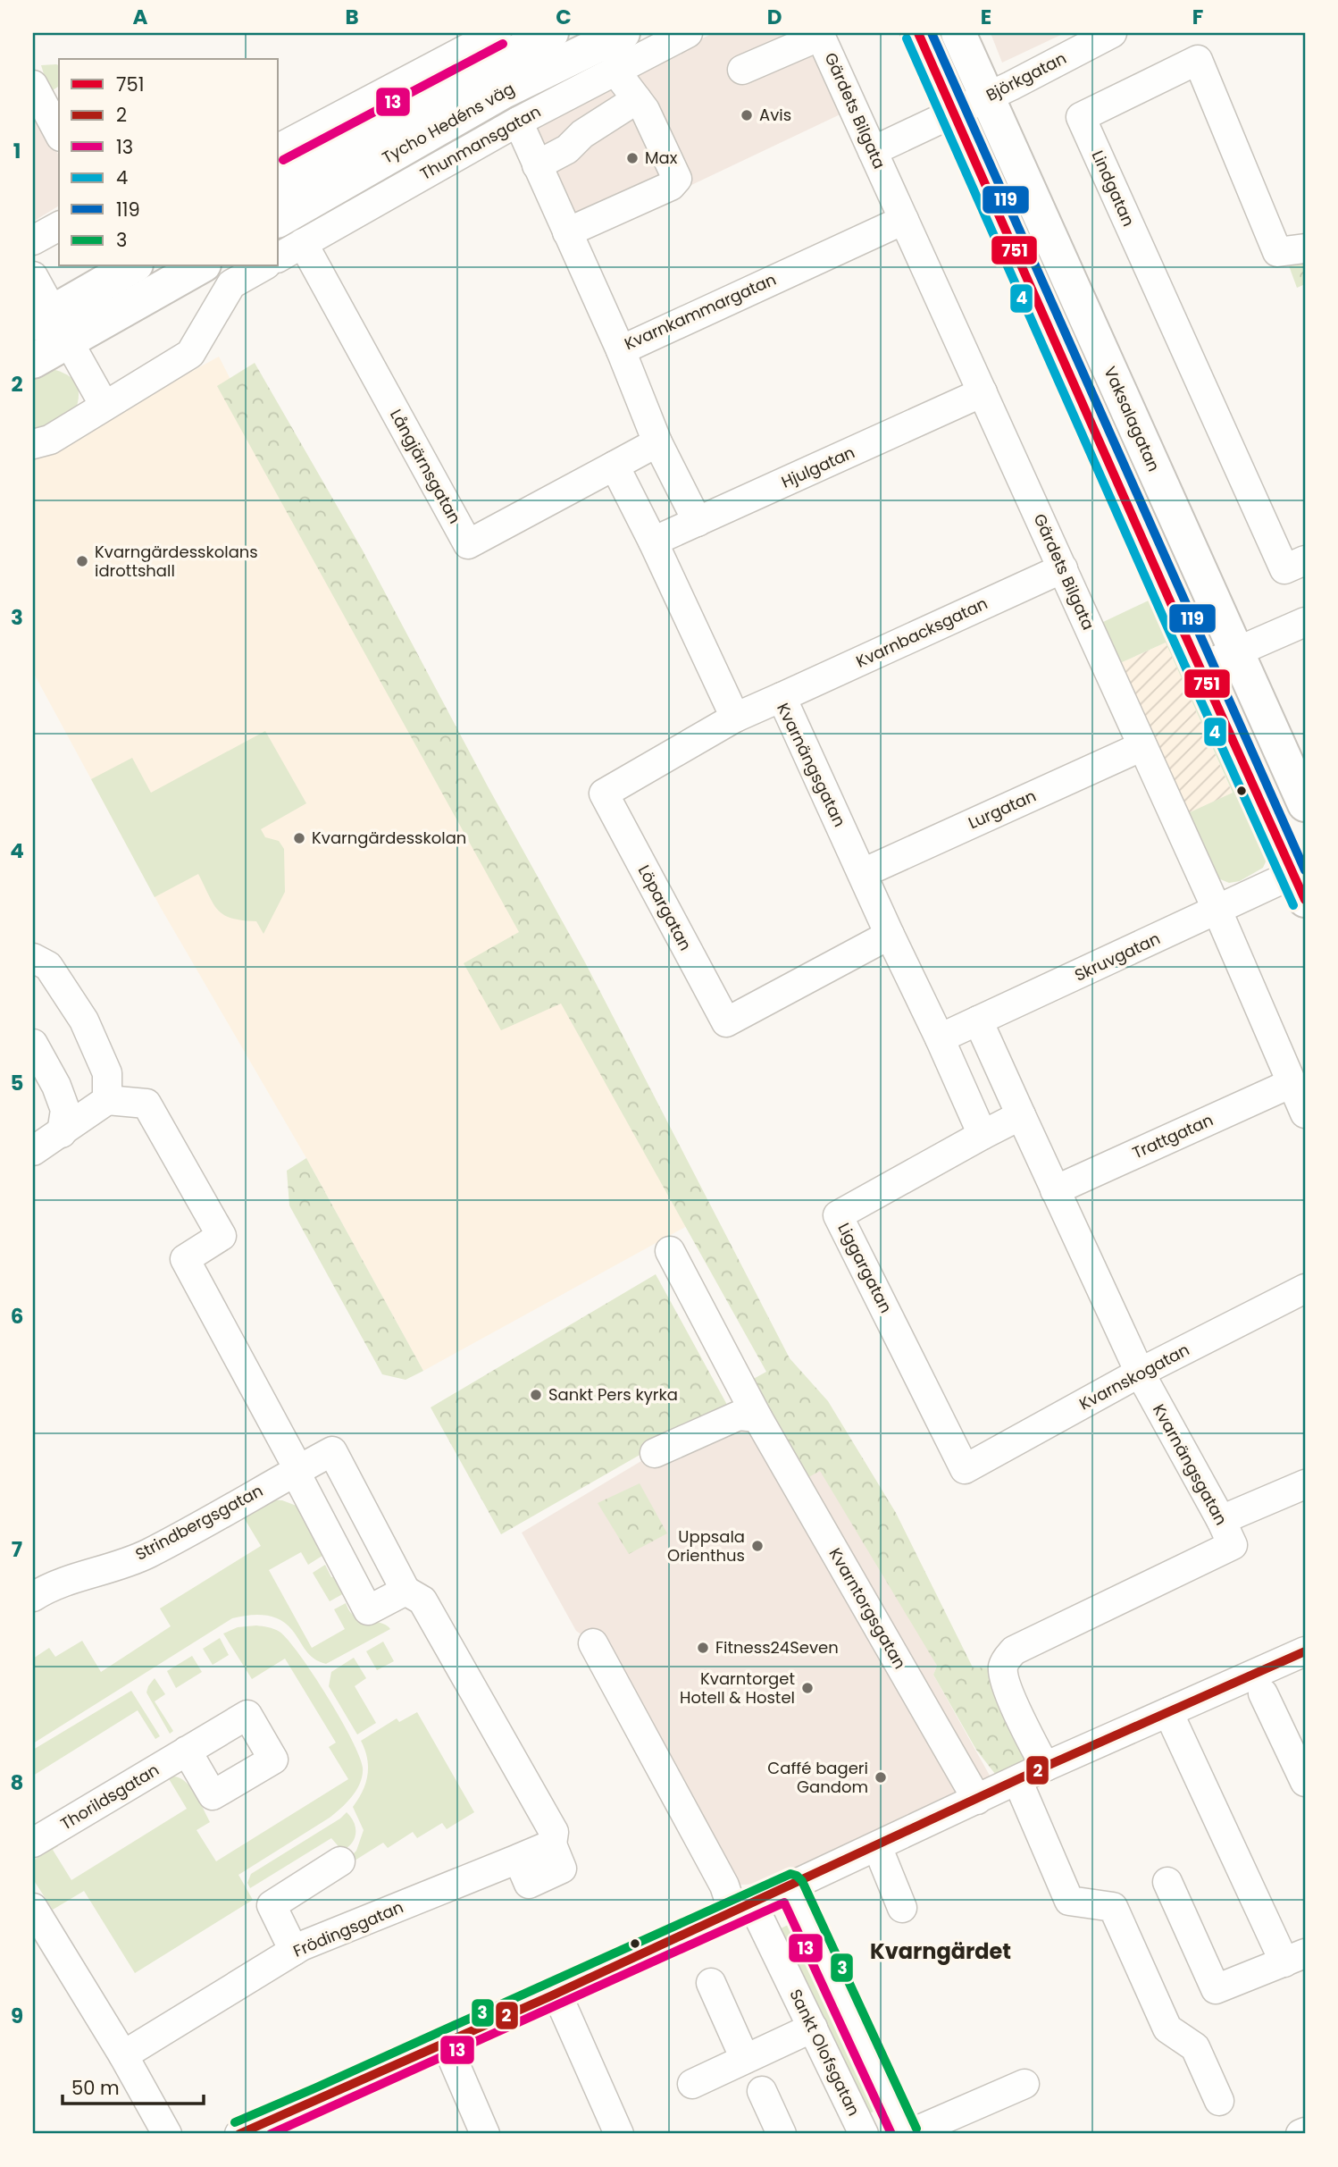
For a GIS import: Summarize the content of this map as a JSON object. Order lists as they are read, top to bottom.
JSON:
{
  "streets": {
    "main road": ["Tycho Hedéns väg", "Vaksalagatan"],
    "street": [
      "Björkgatan",
      "Gärdets Bilgata",
      "Thunmansgatan",
      "Lindgatan",
      "Kvarnkammargatan",
      "Långjärnsgatan",
      "Hjulgatan",
      "Kvarnbacksgatan",
      "Kvarnängsgatan",
      "Lurgatan",
      "Löpargatan",
      "Skruvgatan",
      "Trattgatan",
      "Liggargatan",
      "Kvarnskogatan",
      "Strindbergsgatan",
      "Kvarntorgsgatan",
      "Thorildsgatan",
      "Frödingsgatan",
      "Sankt Olofsgatan"
    ]
  },
  "crossings": [
    ["Björkgatan", "Gärdets Bilgata"],
    ["Björkgatan", "Vaksalagatan"],
    ["Gärdets Bilgata", "Kvarnkammargatan"],
    ["Gärdets Bilgata", "Hjulgatan"],
    ["Gärdets Bilgata", "Kvarnbacksgatan"],
    ["Gärdets Bilgata", "Lurgatan"],
    ["Gärdets Bilgata", "Skruvgatan"],
    ["Gärdets Bilgata", "Trattgatan"],
    ["Thunmansgatan", "Kvarnkammargatan"],
    ["Thunmansgatan", "Långjärnsgatan"],
    ["Kvarnbacksgatan", "Kvarnängsgatan"],
    ["Kvarnängsgatan", "Lurgatan"],
    ["Kvarnängsgatan", "Löpargatan"],
    ["Kvarnängsgatan", "Skruvgatan"],
    ["Kvarnängsgatan", "Trattgatan"],
    ["Kvarnängsgatan", "Liggargatan"],
    ["Kvarnängsgatan", "Kvarnskogatan"],
    ["Liggargatan", "Kvarnskogatan"],
    ["Strindbergsgatan", "Frödingsgatan"]
  ],
  "districts": ["Kvarngärdet"],
  "places": [
    "Avis",
    "Max",
    "Kvarngärdesskolans idrottshall",
    "Kvarngärdesskolan",
    "Sankt Pers kyrka",
    "Uppsala Orienthus",
    "Fitness24Seven",
    "Kvarntorget Hotell & Hostel",
    "Caffé bageri Gandom"
  ],
  "lines": [
    "transit line 751",
    "transit line 119",
    "transit line 4",
    "transit line 13",
    "transit line 2",
    "transit line 3"
  ],
  "legend": [
    "751",
    "2",
    "13",
    "4",
    "119",
    "3"
  ],
  "scale_bar": "50 m",
  "grid": {
    "columns": [
      "A",
      "B",
      "C",
      "D",
      "E",
      "F"
    ],
    "rows": [
      "1",
      "2",
      "3",
      "4",
      "5",
      "6",
      "7",
      "8",
      "9"
    ]
  }
}
